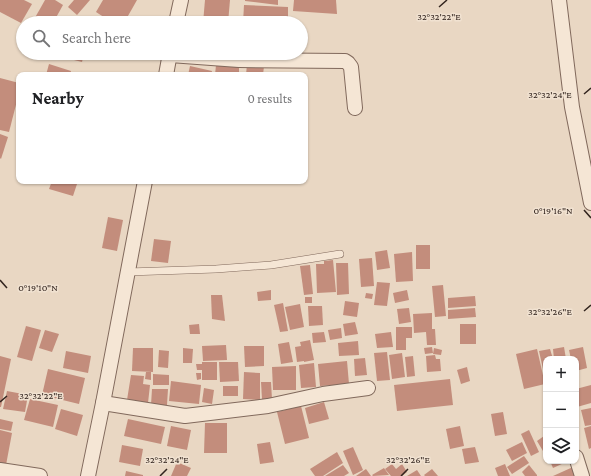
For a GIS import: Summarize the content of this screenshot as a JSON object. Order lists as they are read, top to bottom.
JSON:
{
  "page": {
    "search": "Search here",
    "heading": ["Nearby", "0 results"],
    "map_buttons": ["+", "−"]
  },
  "coordinates": [
    "32°32'22\"E",
    "32°32'24\"E",
    "0°19'16\"N",
    "0°19'10\"N",
    "32°32'26\"E"
  ]
}
